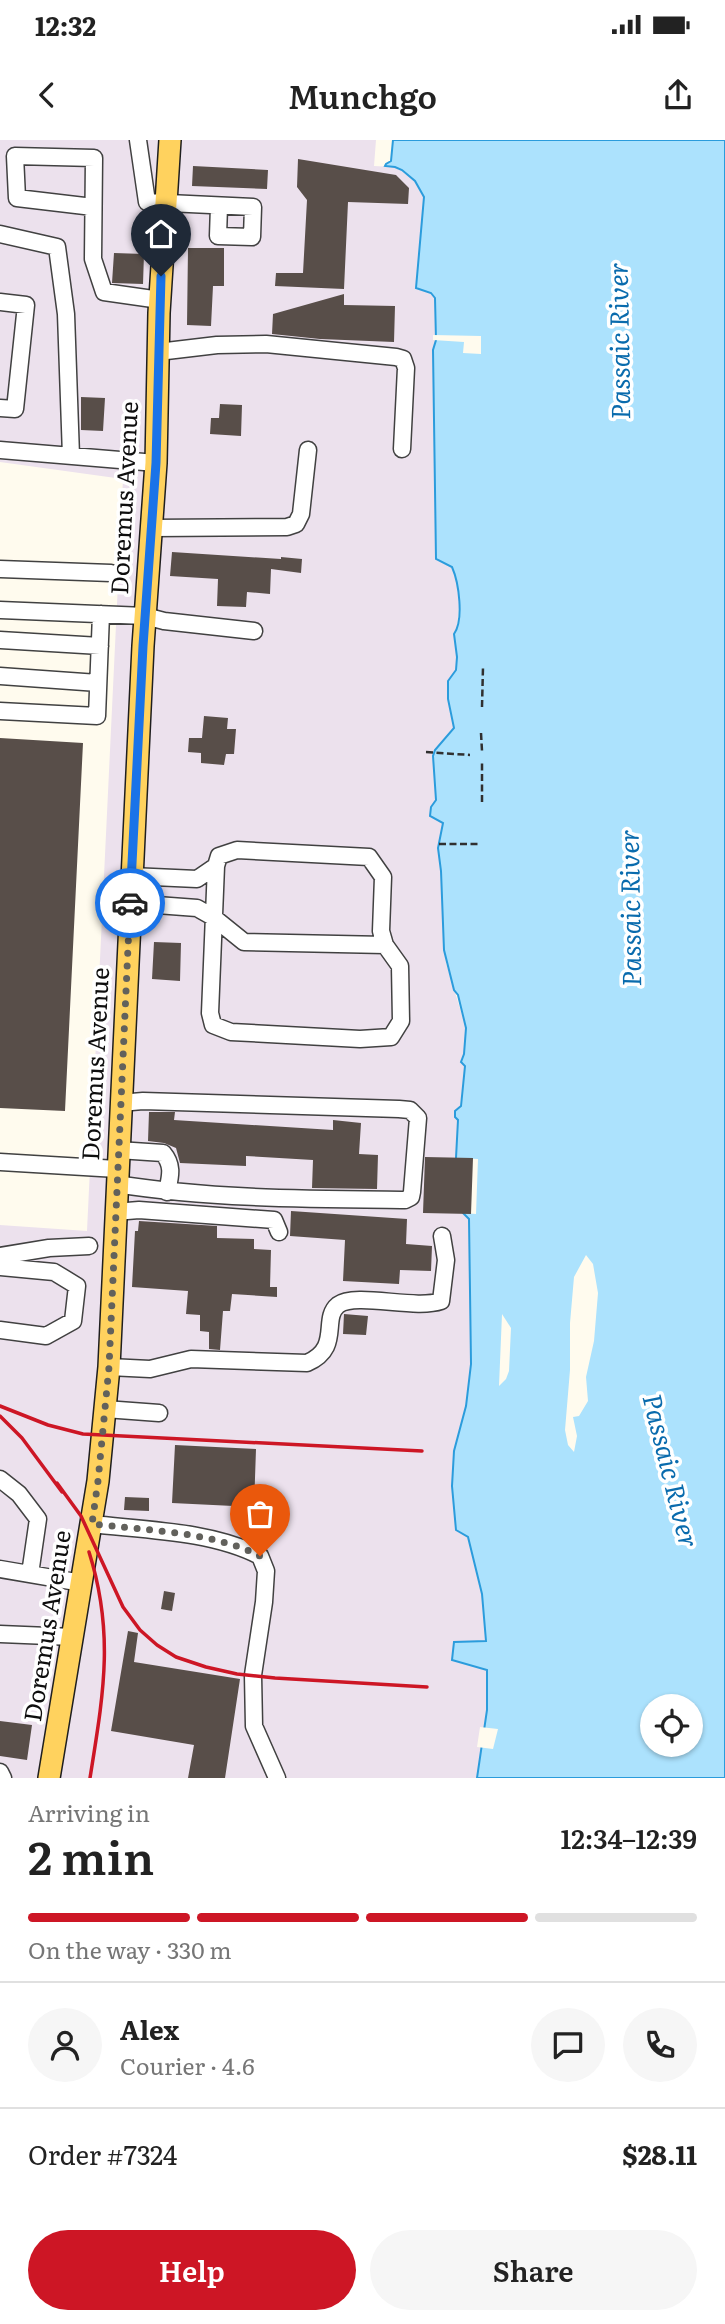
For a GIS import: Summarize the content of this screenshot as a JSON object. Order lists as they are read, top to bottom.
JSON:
{
  "streets": {
    "main road": ["Doremus Avenue"]
  },
  "water": ["Passaic River"],
  "page": {
    "status": "12:32",
    "header": "Munchgo",
    "heading": ["2 min", "Arriving in", "12:34–12:39"],
    "panel": [
      "Alex",
      "Courier · 4.6",
      "Order #7324",
      "$28.11"
    ],
    "bar": "On the way · 330 m",
    "buttons": ["Help", "Share"]
  }
}
